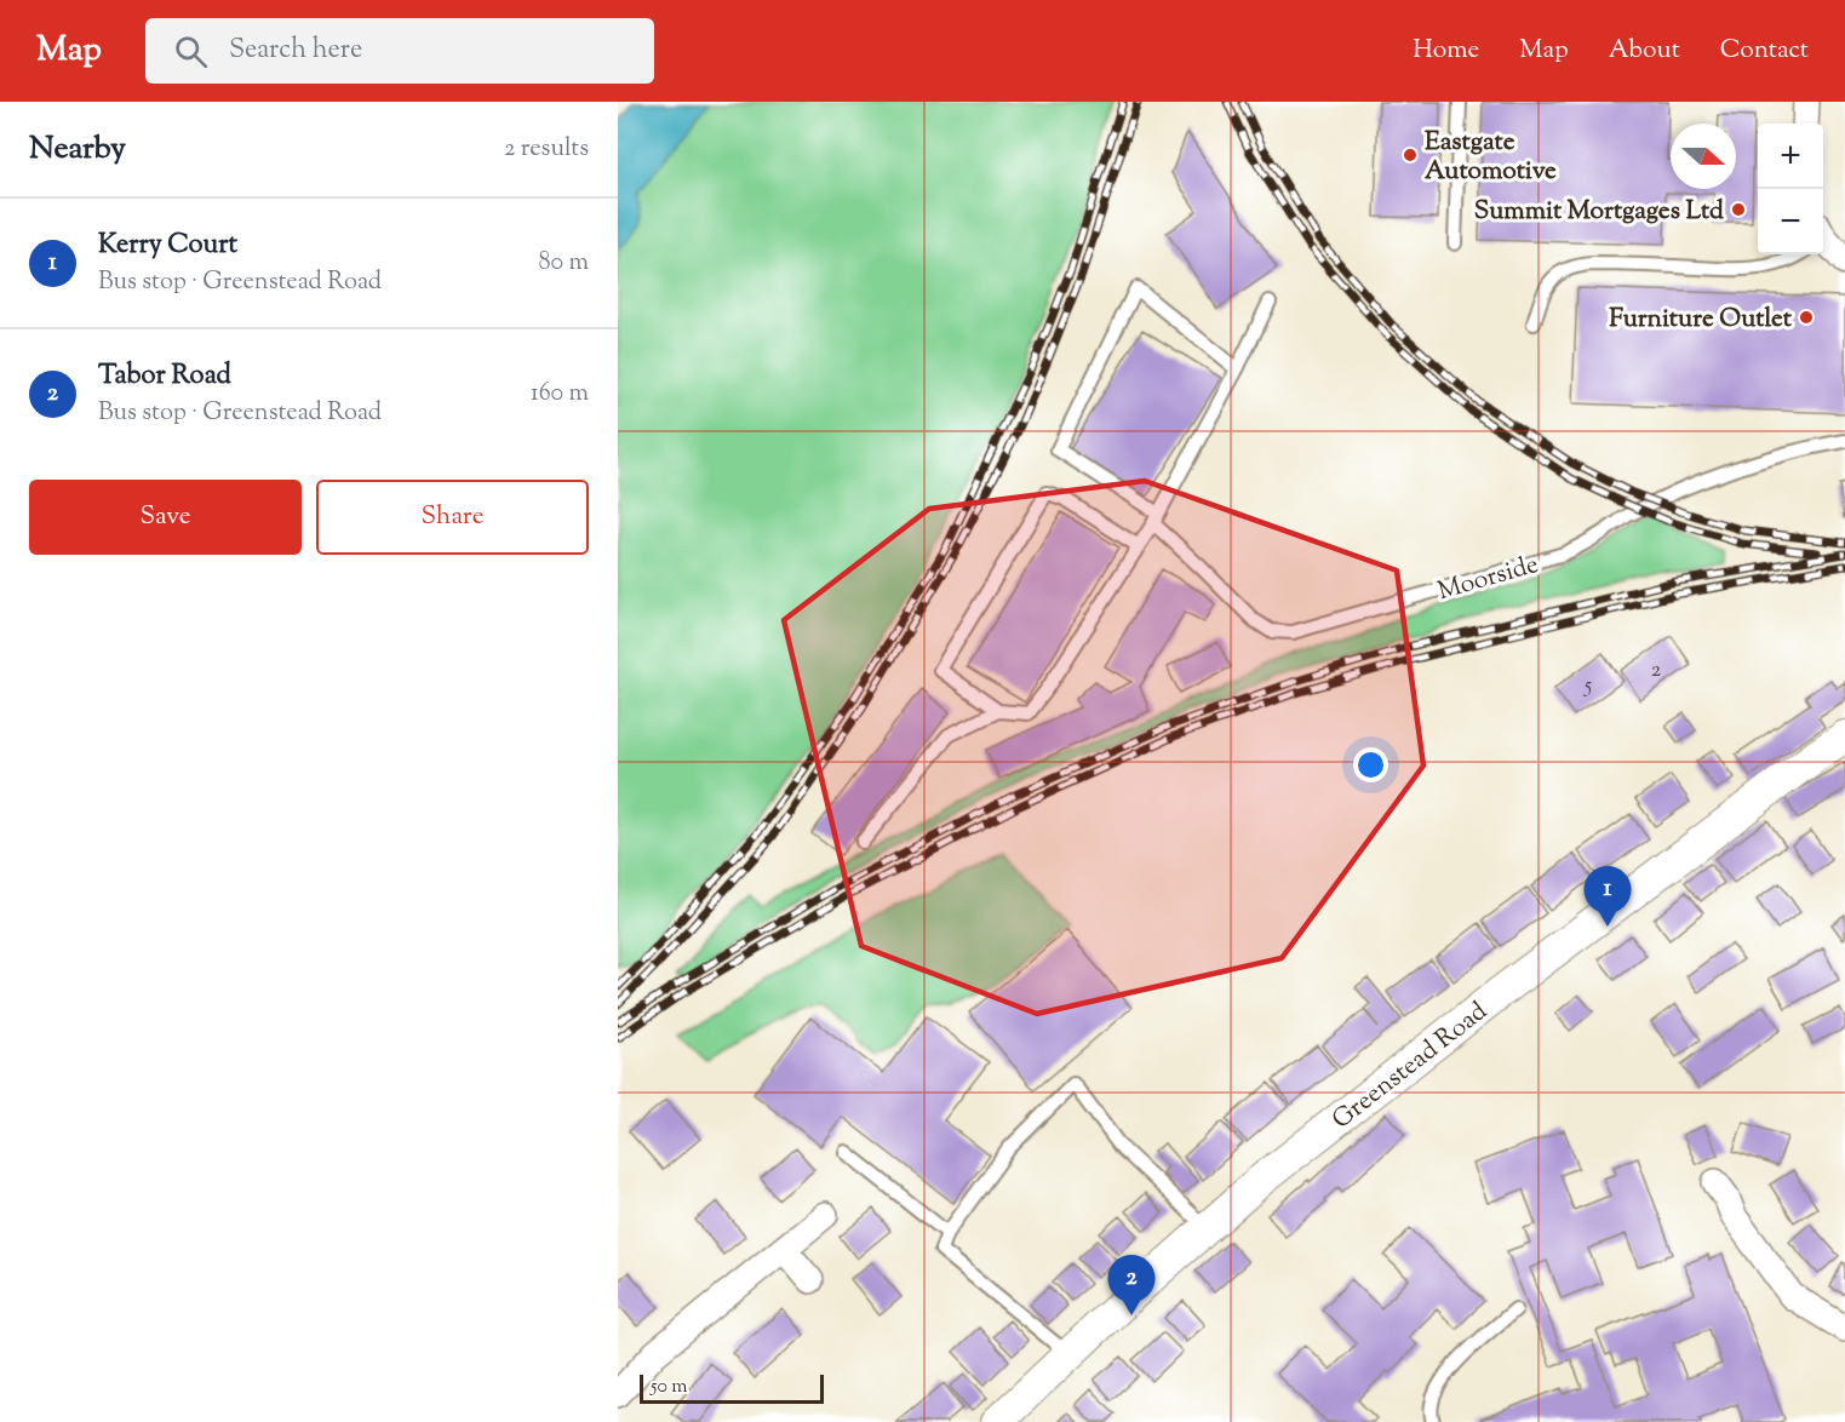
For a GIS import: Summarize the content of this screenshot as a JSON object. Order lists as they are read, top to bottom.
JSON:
{
  "streets": {
    "street": ["Greenstead Road"],
    "lane": ["Moorside"]
  },
  "places": ["Eastgate Automotive", "Summit Mortgages Ltd", "Furniture Outlet"],
  "house_numbers": ["2", "5"],
  "scale_bar": "50 m",
  "north": "right",
  "page": {
    "header": "Map",
    "search": "Search here",
    "nav": [
      "Home",
      "Map",
      "About",
      "Contact"
    ],
    "heading": ["Nearby", "2 results"],
    "map_buttons": ["+", "−"],
    "list": [
      {
        "mark": "1",
        "name": "Kerry Court",
        "note": "Bus stop · Greenstead Road",
        "value": "80 m"
      },
      {
        "mark": "2",
        "name": "Tabor Road",
        "note": "Bus stop · Greenstead Road",
        "value": "160 m"
      }
    ],
    "buttons": ["Save", "Share"],
    "pins": ["1", "2"],
    "scale": "50 m"
  }
}
